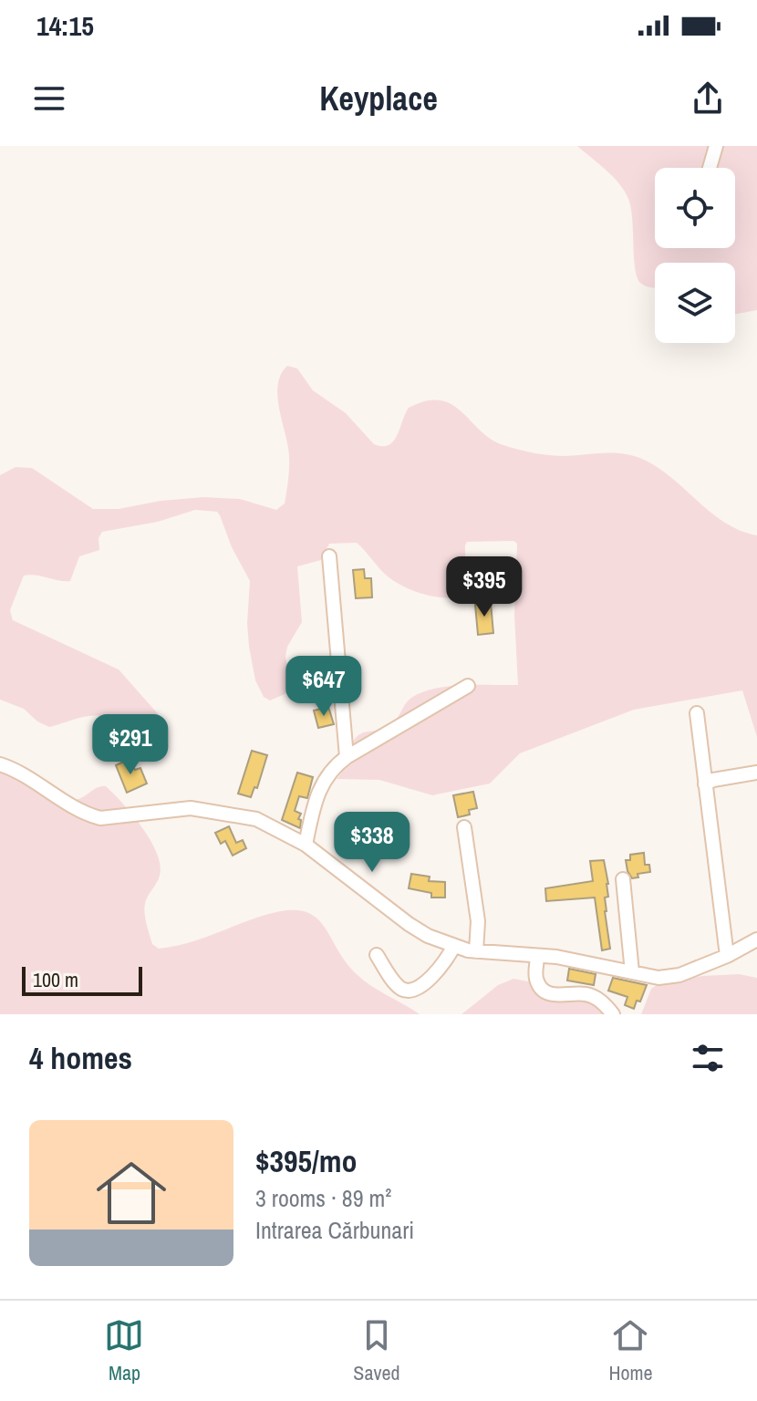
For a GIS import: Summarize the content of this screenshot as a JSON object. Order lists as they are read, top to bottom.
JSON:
{
  "scale_bar": "100 m",
  "page": {
    "status": "14:15",
    "header": "Keyplace",
    "price": [
      "$395",
      "$647",
      "$291",
      "$338"
    ],
    "scale": "100 m",
    "heading": "4 homes",
    "list": [
      {
        "name": "$395/mo",
        "note": "3 rooms · 89 m² · Intrarea Cărbunari"
      }
    ],
    "tabs": ["Map", "Saved", "Home"]
  }
}
